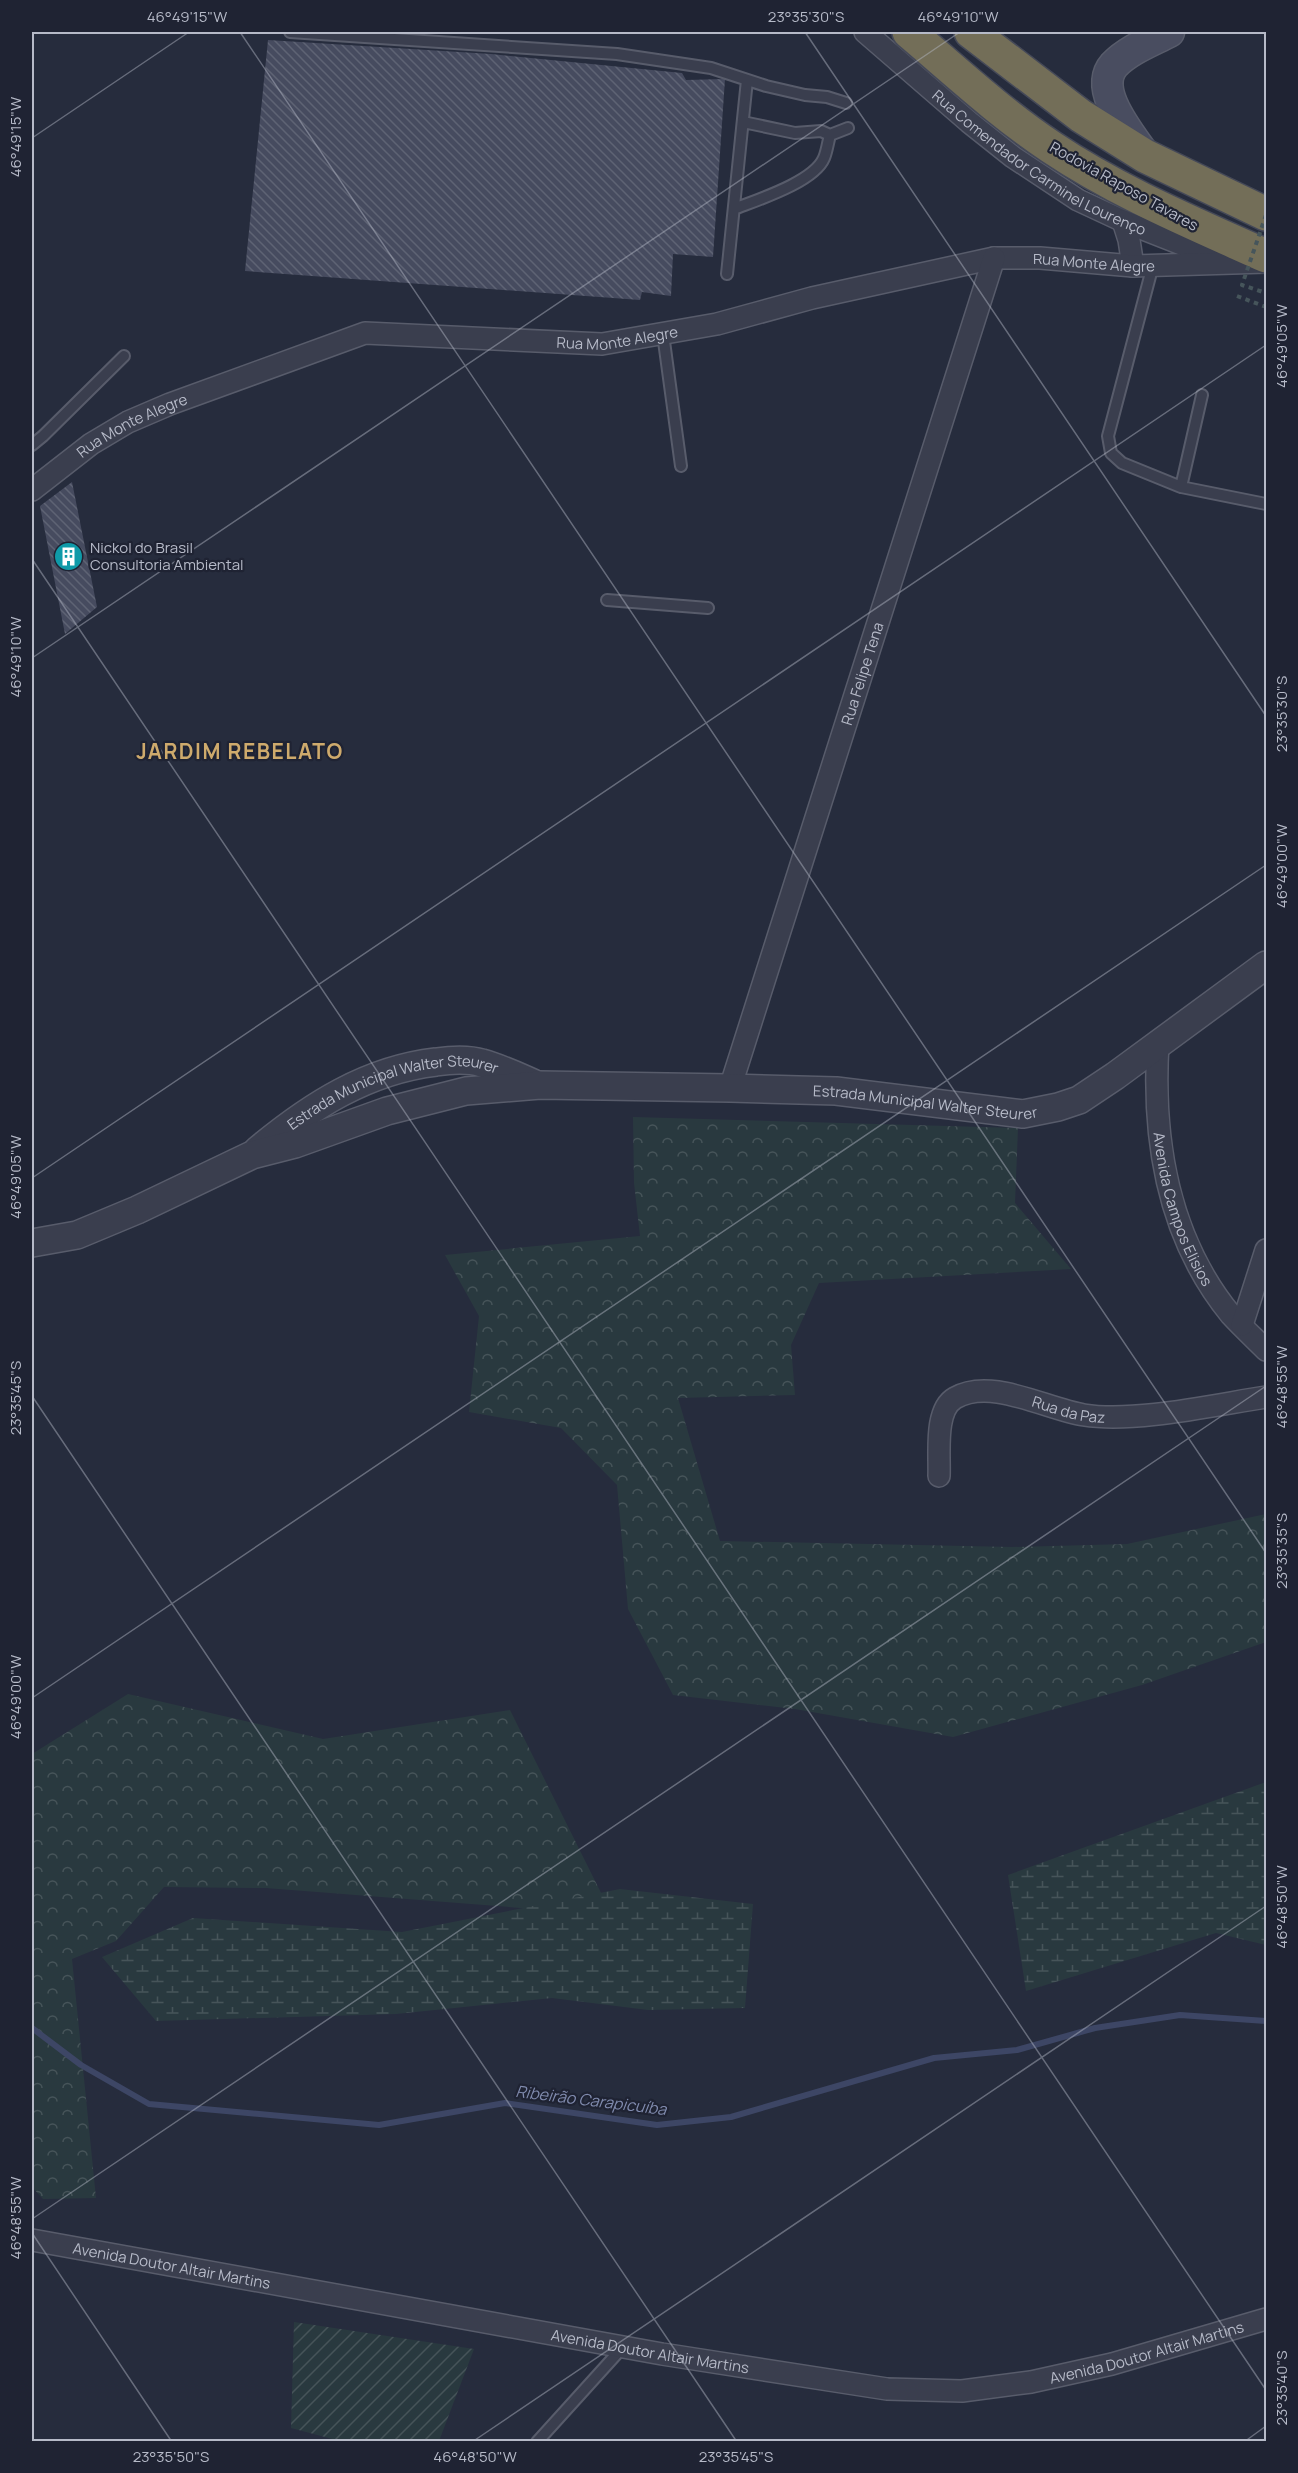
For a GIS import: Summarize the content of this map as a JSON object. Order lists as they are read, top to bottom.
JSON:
{
  "streets": {
    "highway": ["Rodovia Raposo Tavares"],
    "street": [
      "Rua Comendador Carminel Lourenço",
      "Rua Monte Alegre",
      "Rua Felipe Tena",
      "Estrada Municipal Walter Steurer",
      "Avenida Campos Elisios",
      "Rua da Paz",
      "Avenida Doutor Altair Martins"
    ]
  },
  "crossings": [
    ["Rua Comendador Carminel Lourenço", "Rua Monte Alegre"],
    ["Rua Monte Alegre", "Rua Felipe Tena"],
    ["Rua Felipe Tena", "Estrada Municipal Walter Steurer"],
    ["Estrada Municipal Walter Steurer", "Avenida Campos Elisios"]
  ],
  "districts": ["JARDIM REBELATO"],
  "water": ["Ribeirão Carapicuíba"],
  "places": {
    "building": ["Nickol do Brasil Consultoria Ambiental"]
  },
  "coordinates": [
    "46°49'15\"W",
    "23°35'30\"S",
    "46°49'10\"W",
    "46°49'05\"W",
    "46°49'00\"W",
    "46°48'55\"W",
    "23°35'45\"S",
    "23°35'35\"S",
    "46°48'50\"W",
    "23°35'40\"S",
    "23°35'50\"S"
  ]
}
